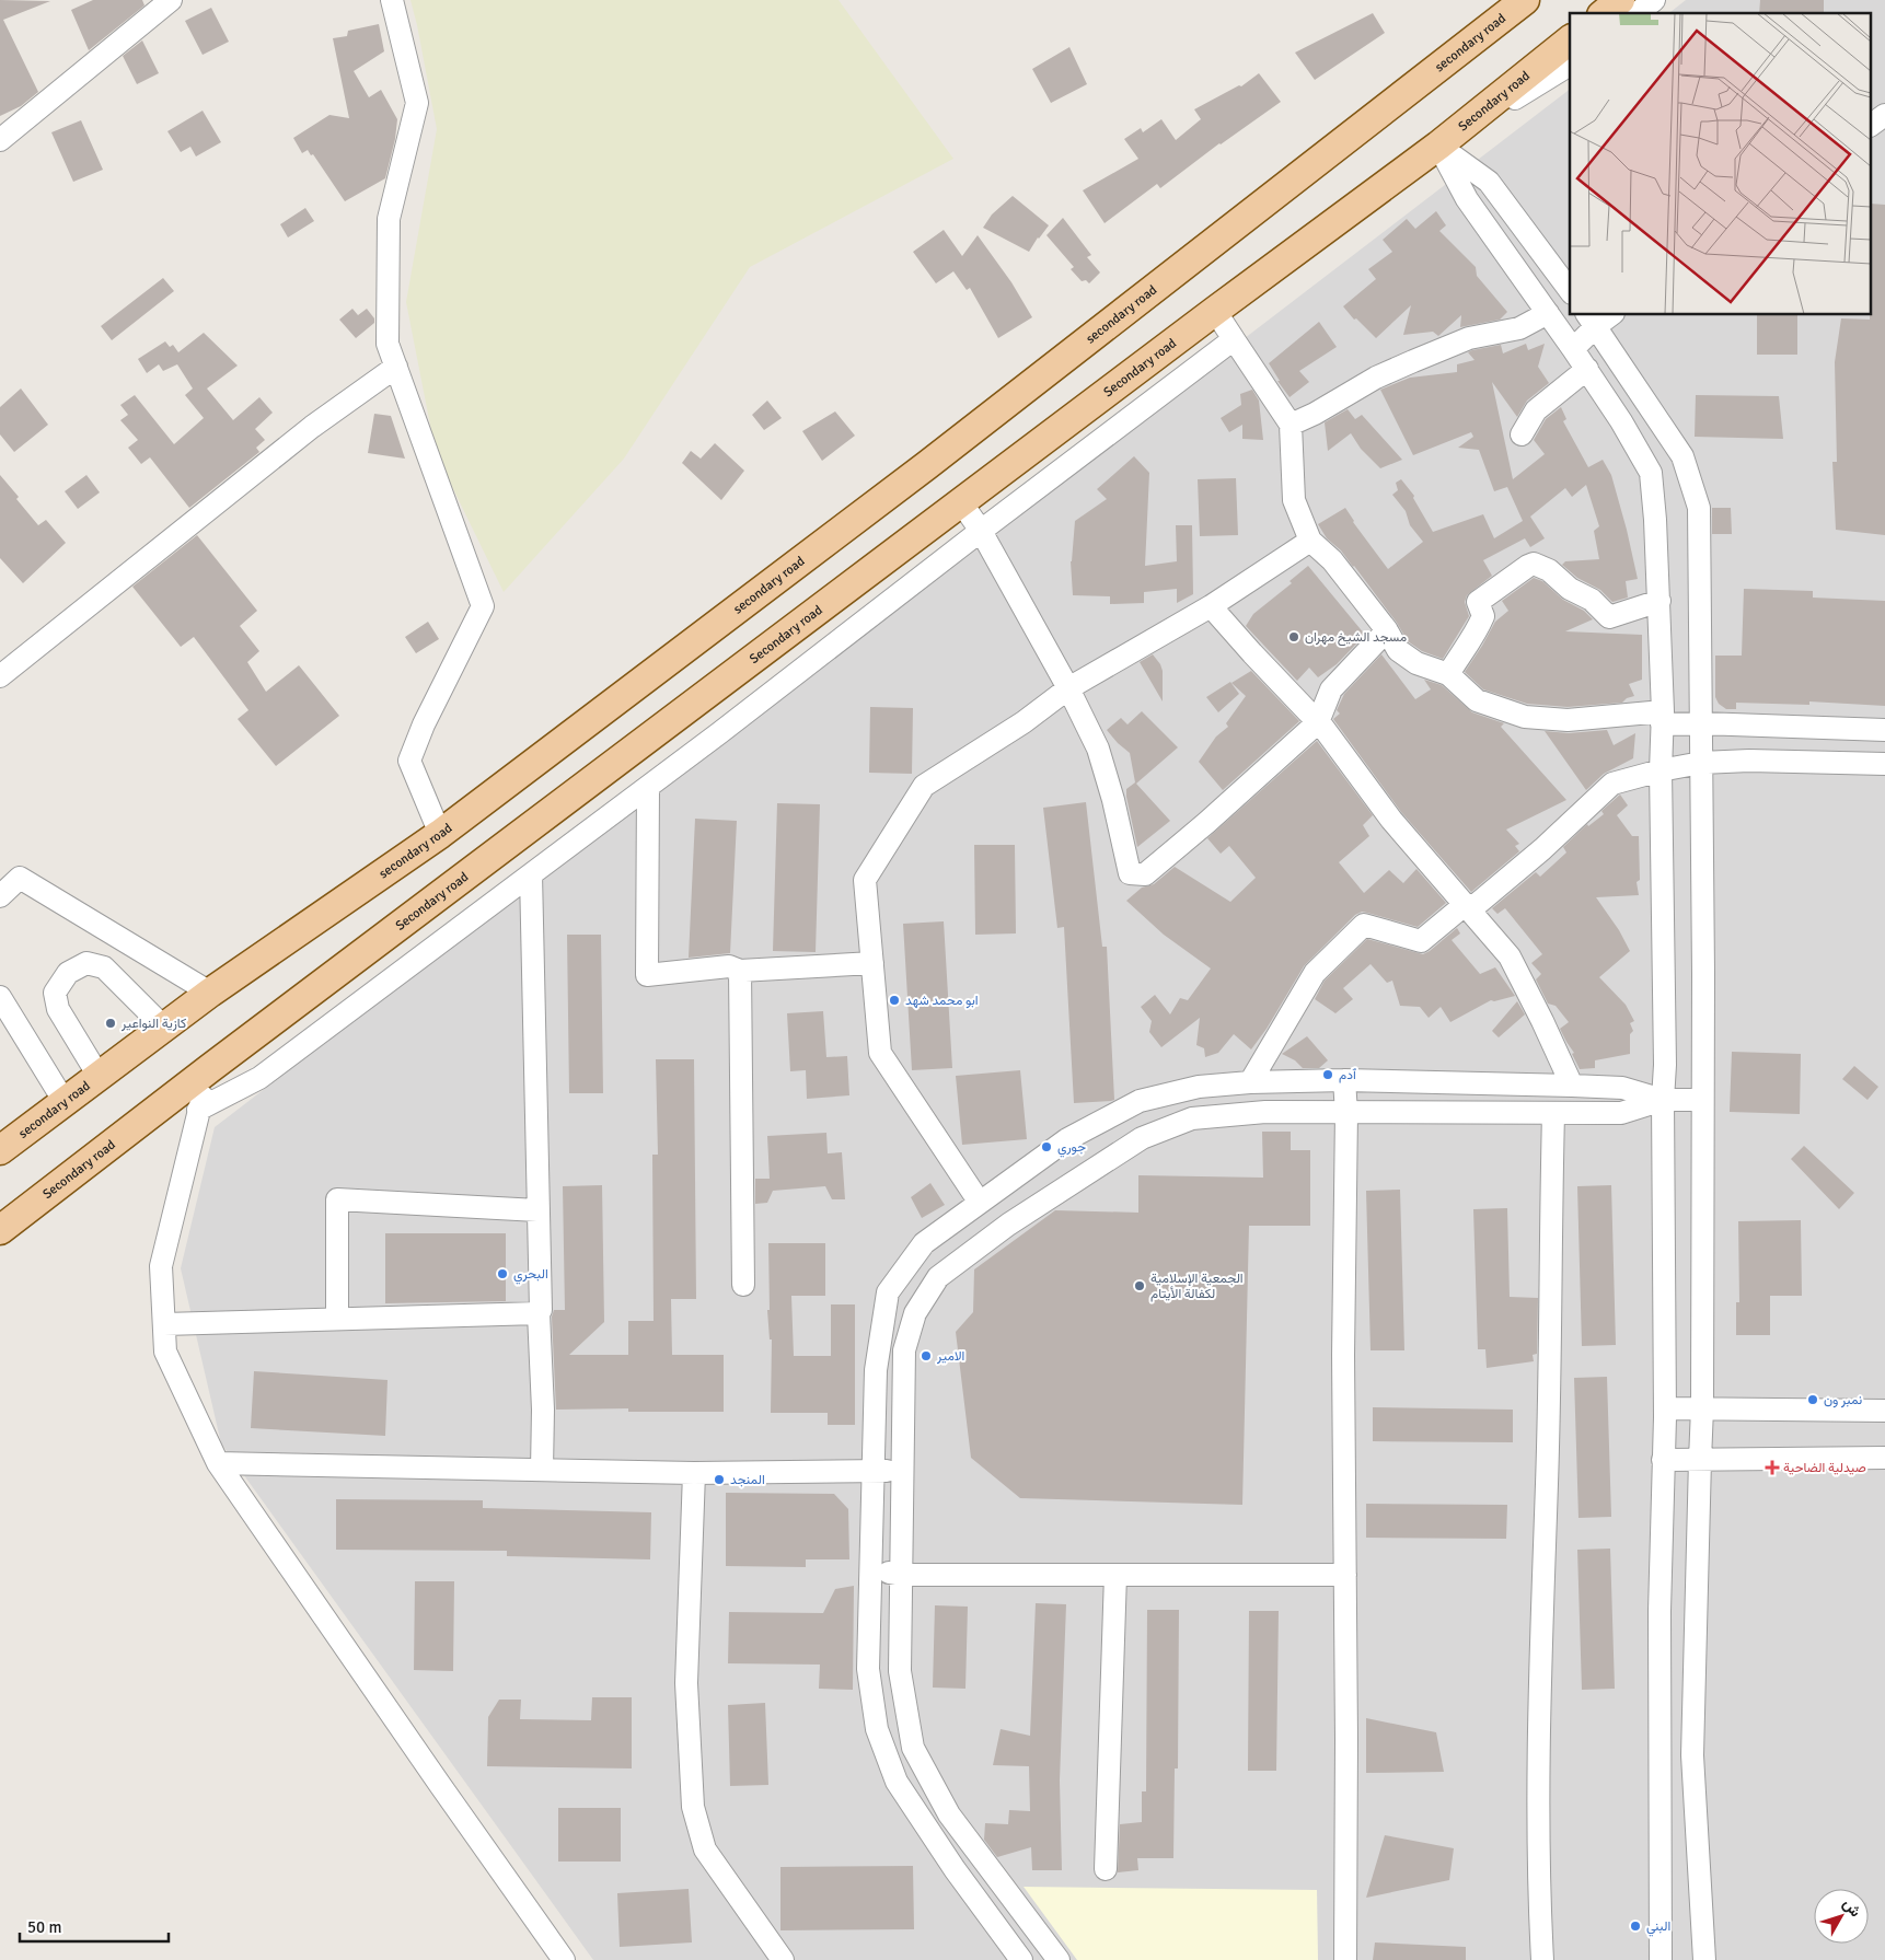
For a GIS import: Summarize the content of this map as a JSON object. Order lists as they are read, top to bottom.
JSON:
{
  "streets": {
    "main road": ["secondary road", "Secondary road"]
  },
  "places": {
    "other": [
      "مسجد الشيخ مهران",
      "ابو محمد شهد",
      "كازية النواعير",
      "ٱدم",
      "جوري",
      "البحري",
      "الجمعية الإسلامية لكفالة الأيتام",
      "الامير",
      "نمبر ون",
      "المنجد",
      "البني"
    ],
    "health": ["صيدلية الضاحية"]
  },
  "scale_bar": "50 m",
  "north": "top right"
}
